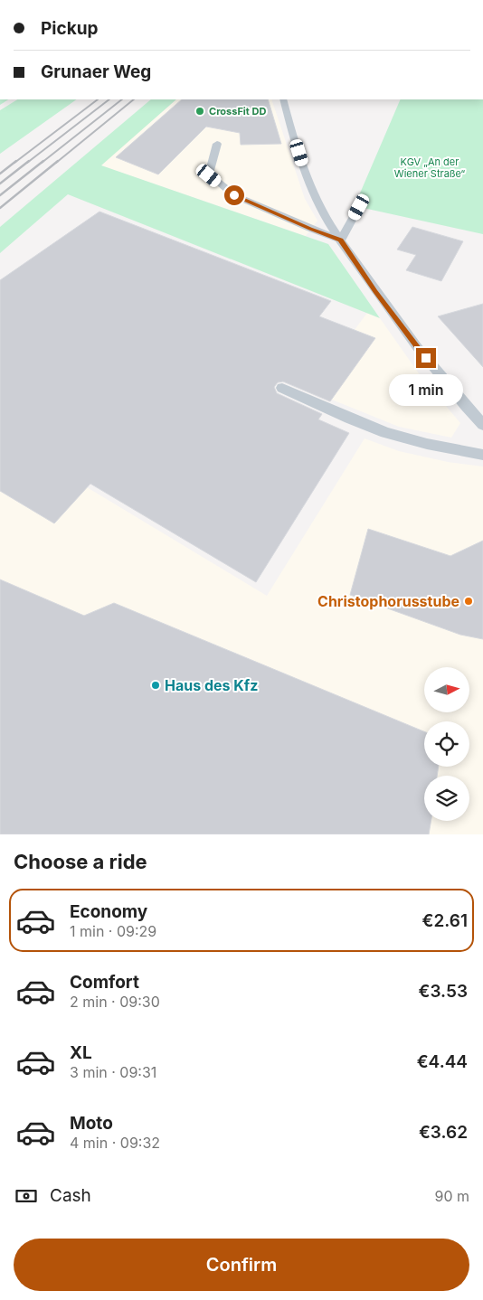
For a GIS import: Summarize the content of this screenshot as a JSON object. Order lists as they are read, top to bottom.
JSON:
{
  "parks": ["KGV „An der Wiener Straße“"],
  "places": ["CrossFit DD", "Christophorusstube", "Haus des Kfz"],
  "north": "right",
  "page": {
    "banner": ["Pickup", "Grunaer Weg"],
    "bubble": "1 min",
    "heading": "Choose a ride",
    "list": [
      {
        "name": "Economy",
        "note": "1 min · 09:29",
        "value": "€2.61"
      },
      {
        "name": "Comfort",
        "note": "2 min · 09:30",
        "value": "€3.53"
      },
      {
        "name": "XL",
        "note": "3 min · 09:31",
        "value": "€4.44"
      },
      {
        "name": "Moto",
        "note": "4 min · 09:32",
        "value": "€3.62"
      }
    ],
    "pay": ["Cash", "90 m"],
    "buttons": "Confirm"
  }
}
